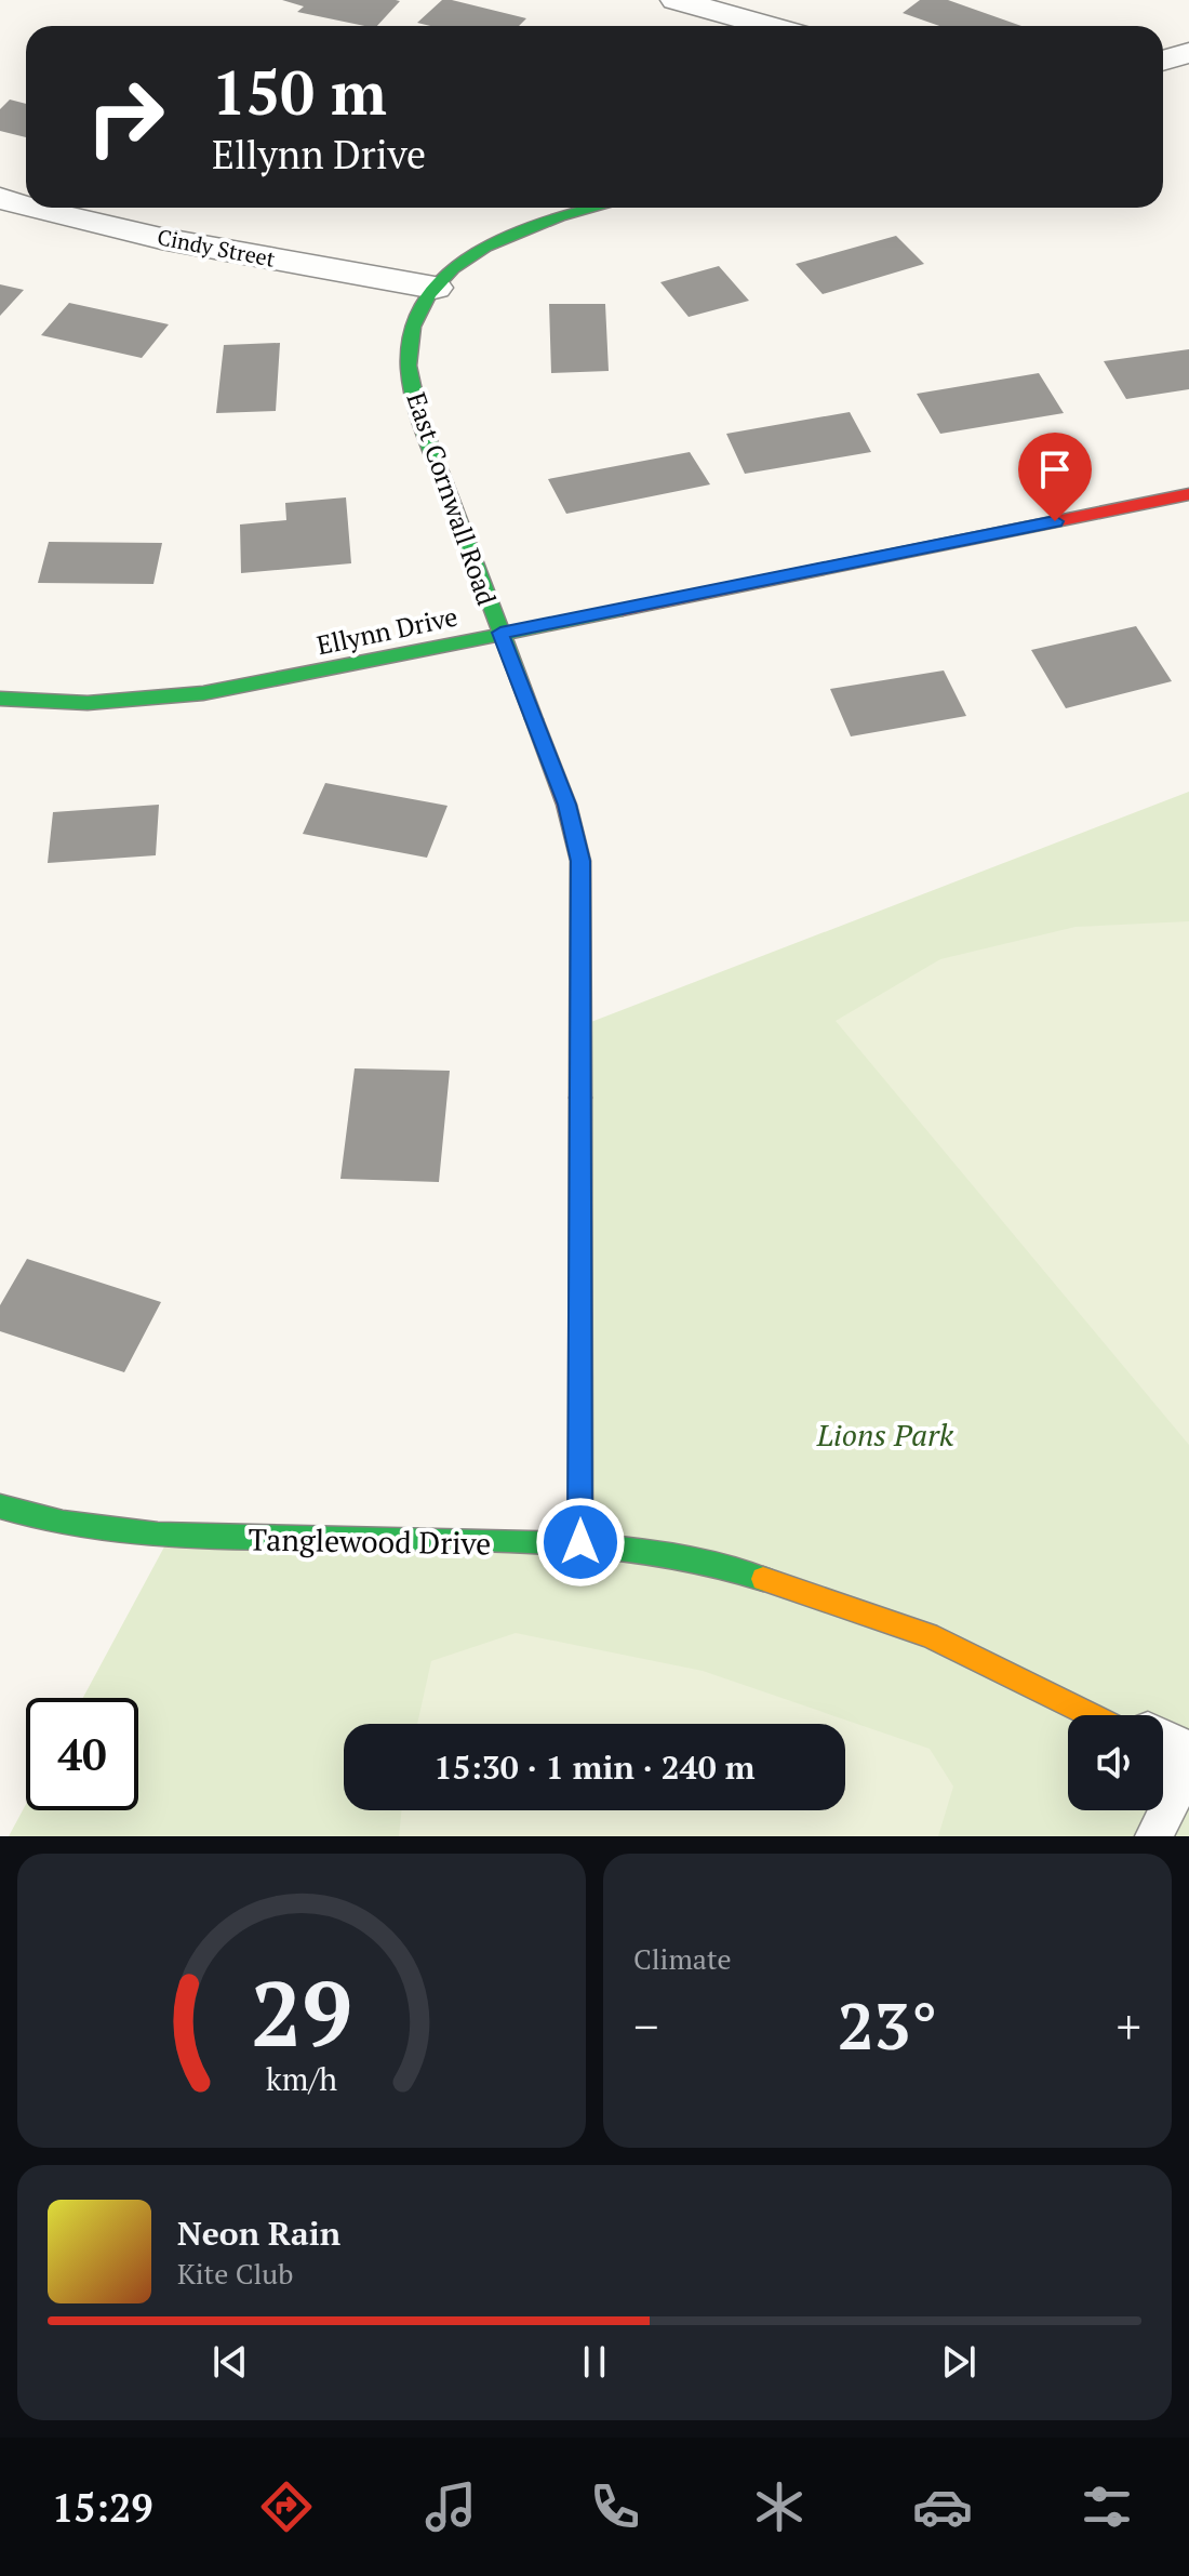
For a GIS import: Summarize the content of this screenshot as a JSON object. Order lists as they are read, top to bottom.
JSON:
{
  "streets": {
    "street": [
      "Cindy Street",
      "East Cornwall Road",
      "Ellynn Drive",
      "Tanglewood Drive"
    ]
  },
  "crossings": [
    ["Cindy Street", "East Cornwall Road"],
    ["East Cornwall Road", "Ellynn Drive"],
    ["East Cornwall Road", "Tanglewood Drive"]
  ],
  "parks": ["Lions Park"],
  "page": {
    "turn": ["150 m", "Ellynn Drive"],
    "limit": "40",
    "trip": "15:30 · 1 min · 240 m",
    "tile": "Climate",
    "heat": ["−", "23°", "+"],
    "song": ["Neon Rain", "Kite Club"],
    "tabs": "15:29",
    "gauge": ["29", "km/h"]
  }
}
